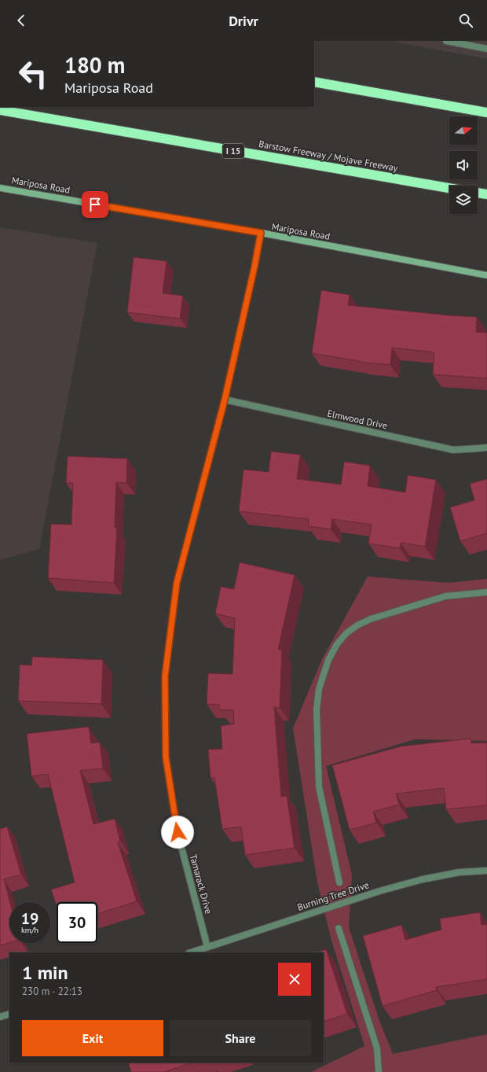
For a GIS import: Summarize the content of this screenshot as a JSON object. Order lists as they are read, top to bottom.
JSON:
{
  "streets": {
    "highway": ["I 15", "Barstow Freeway / Mojave Freeway"],
    "main road": ["Mariposa Road"],
    "street": ["Elmwood Drive", "Tamarack Drive", "Burning Tree Drive"]
  },
  "crossings": [
    ["Mariposa Road", "Tamarack Drive"],
    ["Elmwood Drive", "Tamarack Drive"],
    ["Tamarack Drive", "Burning Tree Drive"]
  ],
  "north": "right",
  "page": {
    "header": "Drivr",
    "turn": ["180 m", "Mariposa Road"],
    "speed": "19 km/h",
    "limit": "30",
    "heading": ["1 min", "230 m · 22:13"],
    "buttons": ["Exit", "Share"]
  }
}
